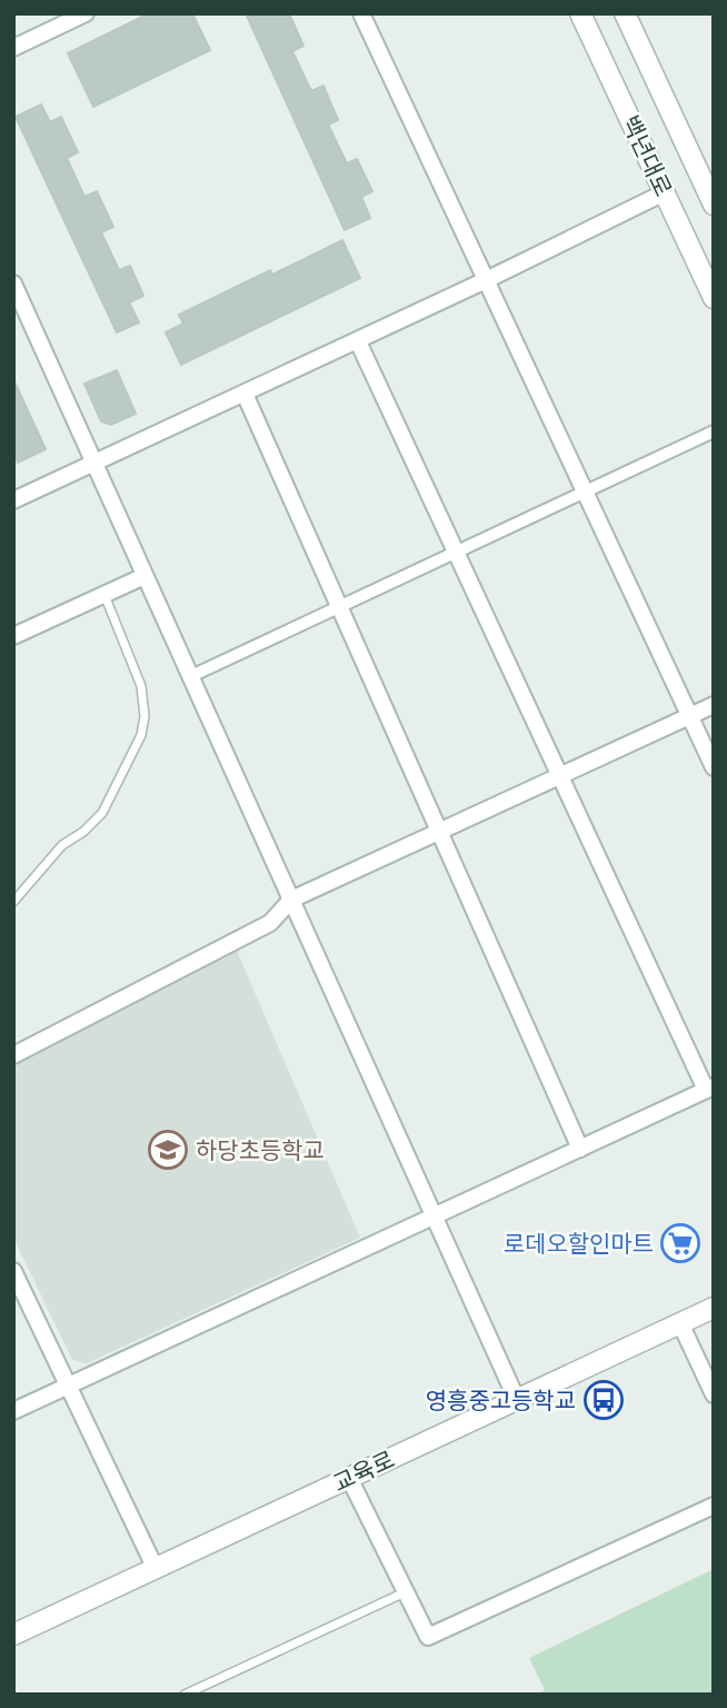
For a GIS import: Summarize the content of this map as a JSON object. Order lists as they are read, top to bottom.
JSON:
{
  "streets": {
    "street": ["백년대로", "교육로"]
  },
  "places": {
    "school or university": ["하당초등학교"],
    "supermarket": ["로데오할인마트"],
    "bus stop": ["영흥중고등학교"]
  }
}
